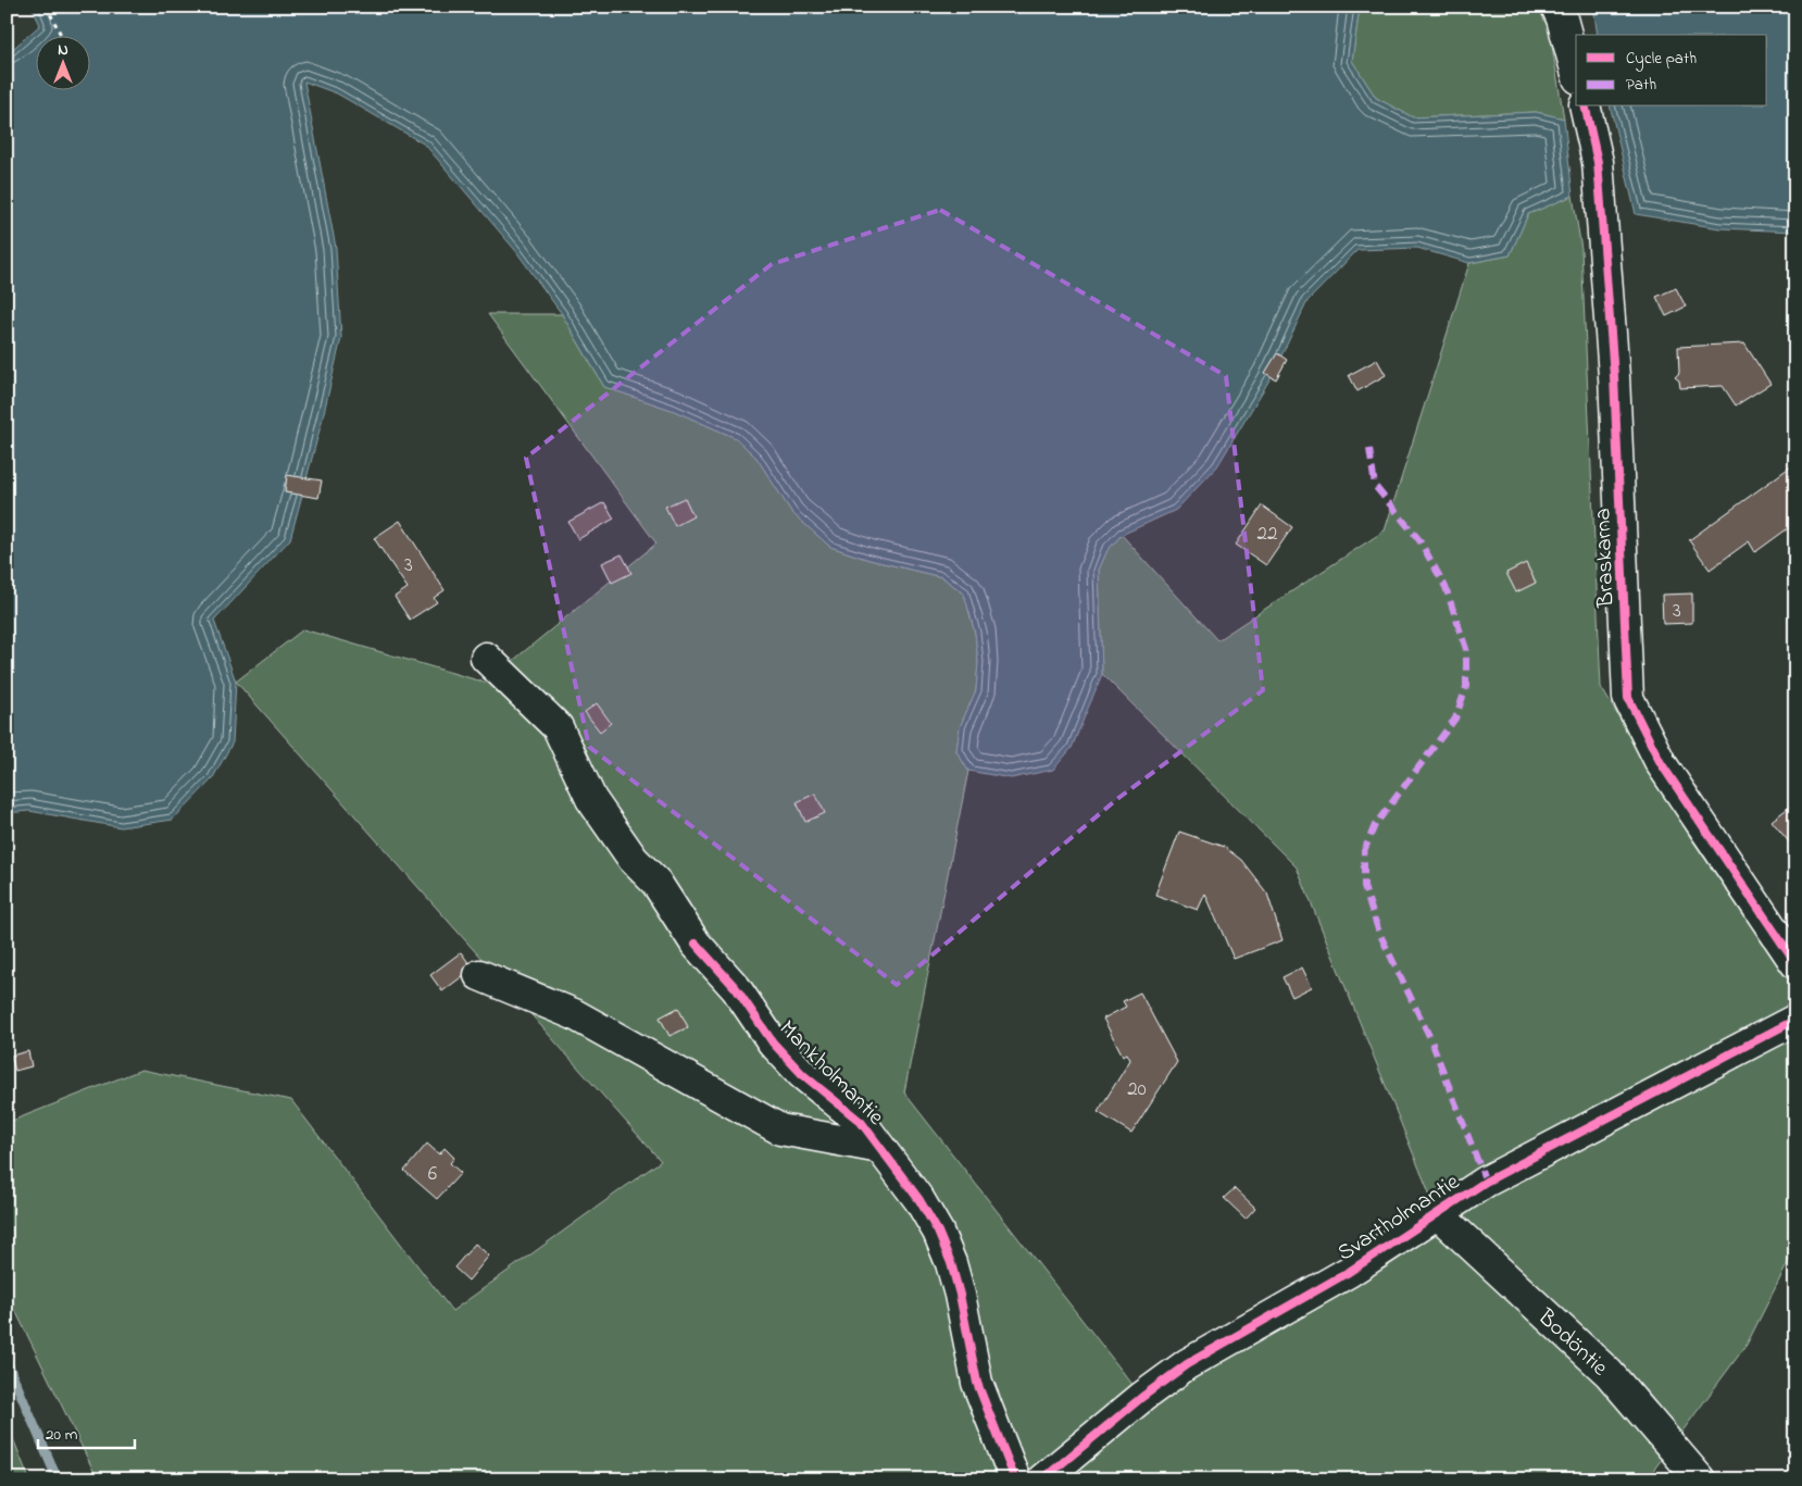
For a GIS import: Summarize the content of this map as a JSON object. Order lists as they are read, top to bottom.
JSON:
{
  "streets": {
    "street": [
      "Braskarna",
      "Mankholmantie",
      "Svartholmantie",
      "Bodöntie"
    ]
  },
  "crossings": [
    ["Svartholmantie", "Bodöntie"]
  ],
  "house_numbers": [
    "22",
    "3",
    "3",
    "20",
    "6"
  ],
  "legend": ["Cycle path", "Path"],
  "scale_bar": "20 m",
  "north": "top"
}
